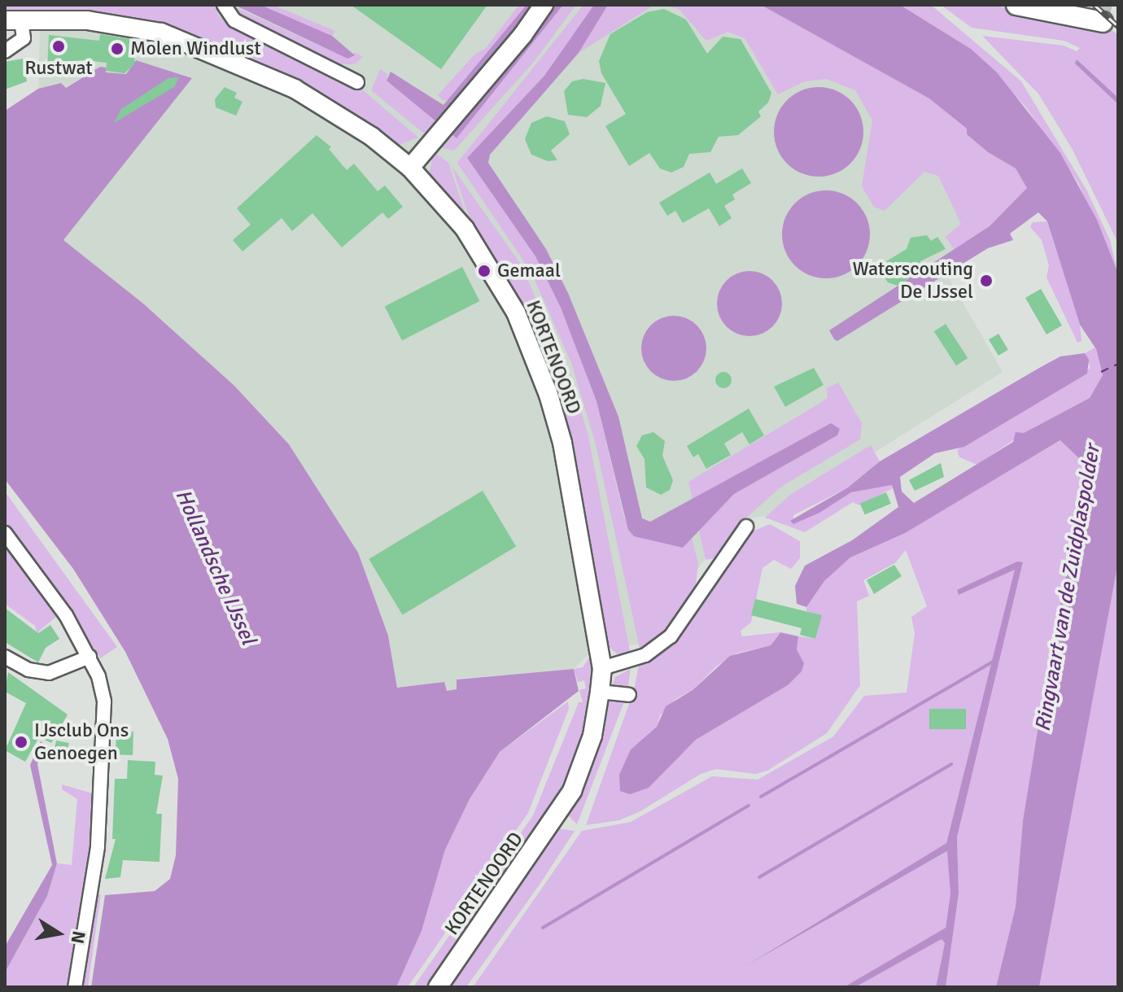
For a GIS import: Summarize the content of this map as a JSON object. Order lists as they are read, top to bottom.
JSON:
{
  "streets": {
    "street": ["KORTENOORD"]
  },
  "water": ["Hollandsche IJssel", "Ringvaart van de Zuidplaspolder"],
  "places": [
    "Rustwat",
    "Molen Windlust",
    "Gemaal",
    "Waterscouting De IJssel",
    "IJsclub Ons Genoegen"
  ],
  "north": "right"
}
